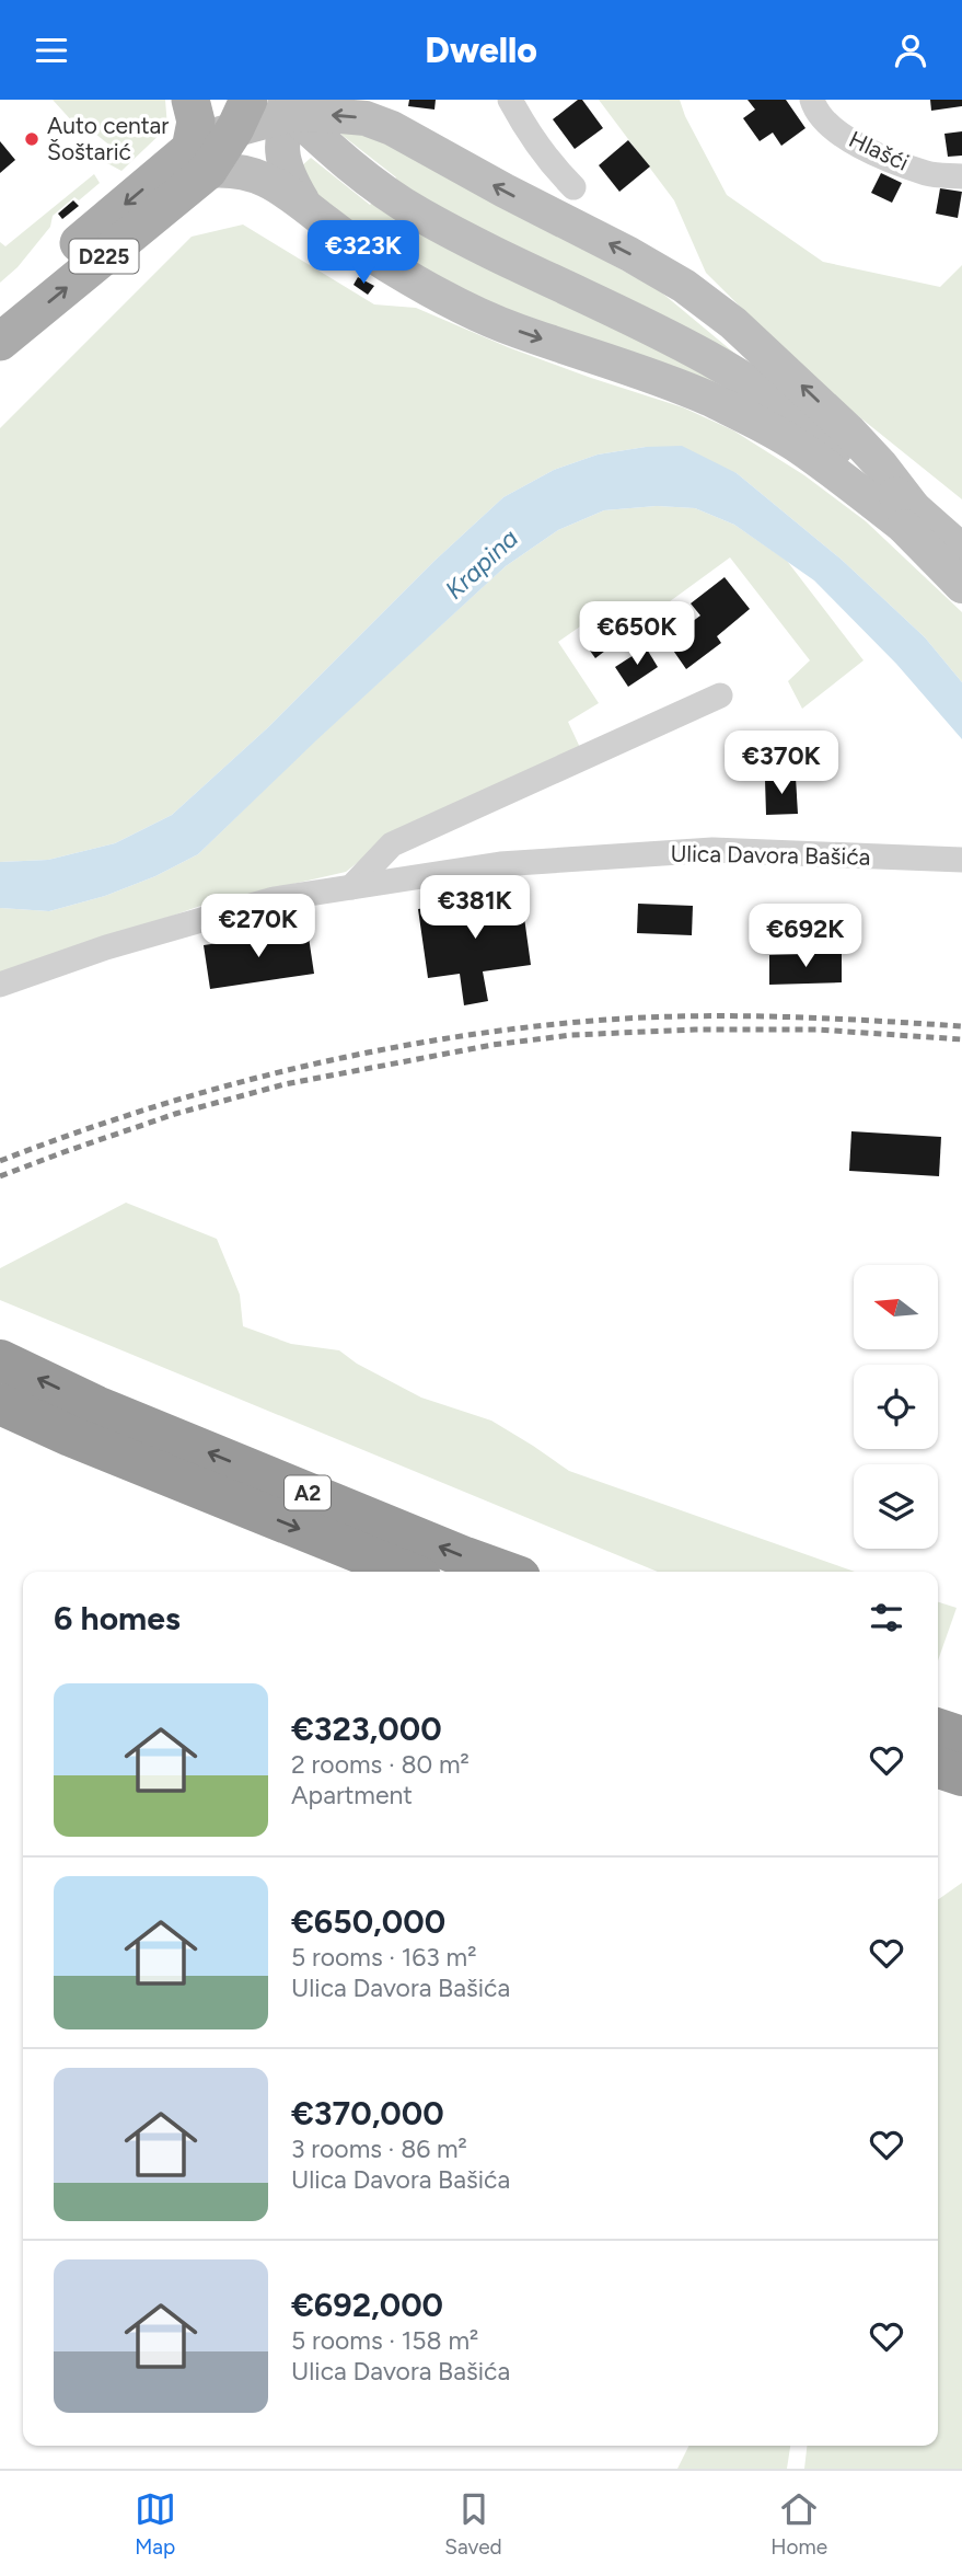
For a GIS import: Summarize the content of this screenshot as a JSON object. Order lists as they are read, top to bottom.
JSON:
{
  "streets": {
    "highway": ["A2"],
    "main road": ["D225"],
    "street": ["Hlašći", "Ulica Davora Bašića"]
  },
  "water": ["Krapina"],
  "places": ["Auto centar Šoštarić"],
  "north": "left",
  "page": {
    "header": "Dwello",
    "price": [
      "€323K",
      "€650K",
      "€370K",
      "€381K",
      "€270K",
      "€692K"
    ],
    "heading": "6 homes",
    "list": [
      {
        "name": "€323,000",
        "note": "2 rooms · 80 m² · Apartment"
      },
      {
        "name": "€650,000",
        "note": "5 rooms · 163 m² · Ulica Davora Bašića"
      },
      {
        "name": "€370,000",
        "note": "3 rooms · 86 m² · Ulica Davora Bašića"
      },
      {
        "name": "€692,000",
        "note": "5 rooms · 158 m² · Ulica Davora Bašića"
      }
    ],
    "tabs": ["Map", "Saved", "Home"]
  }
}
